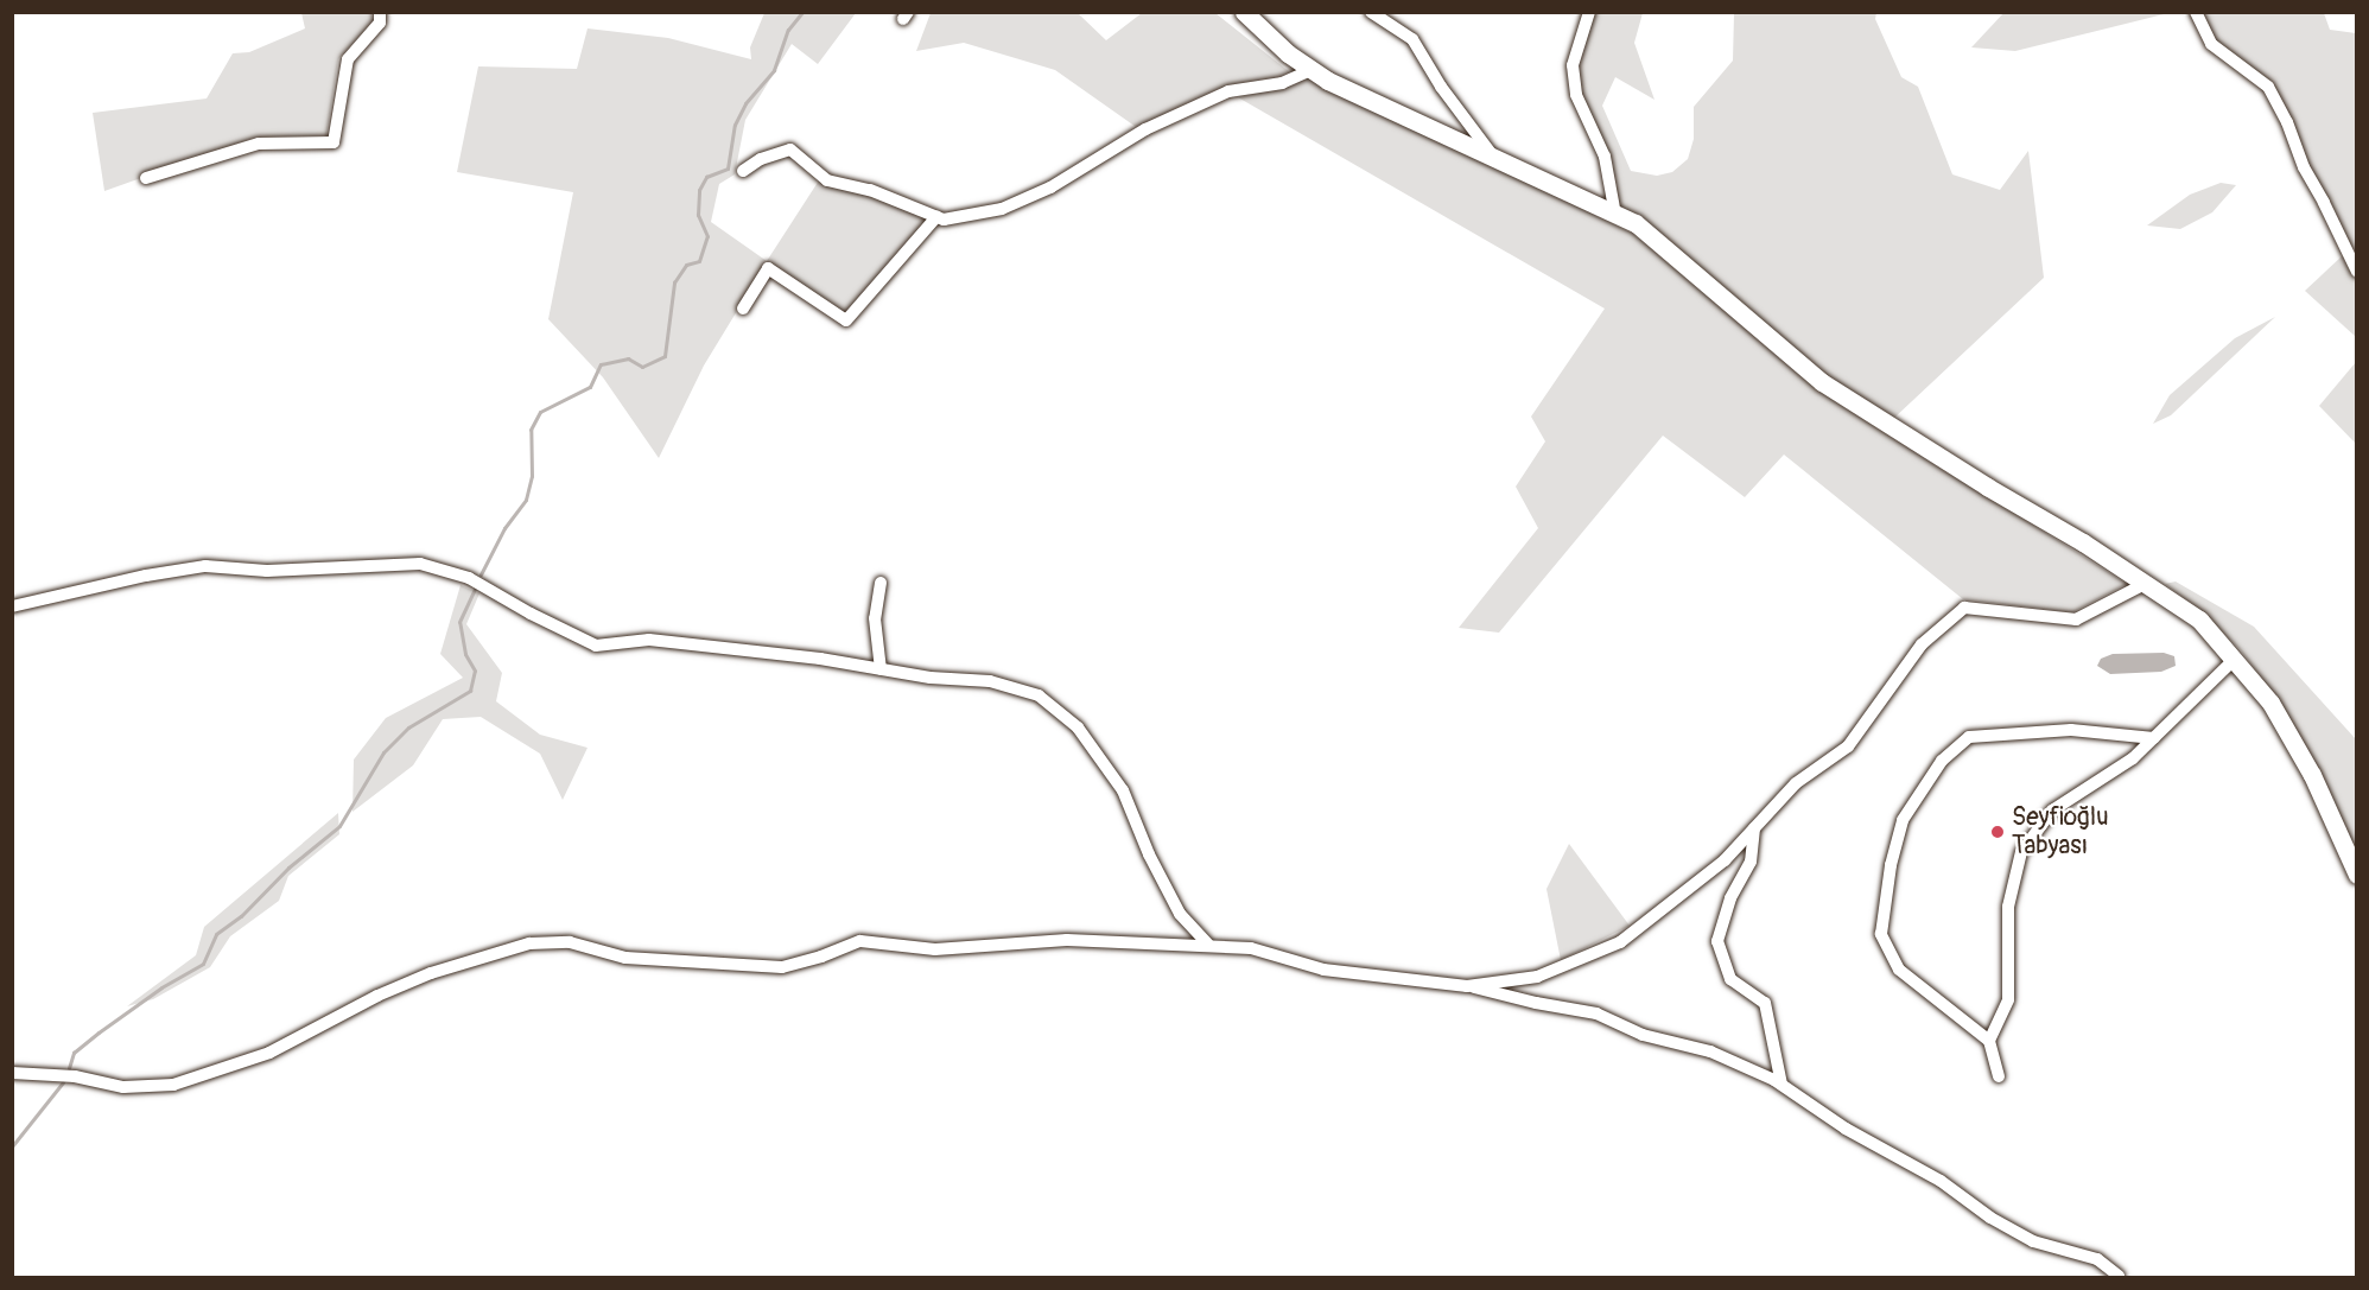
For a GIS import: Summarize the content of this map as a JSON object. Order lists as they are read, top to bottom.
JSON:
{
  "places": ["Seyfioğlu Tabyası"]
}
